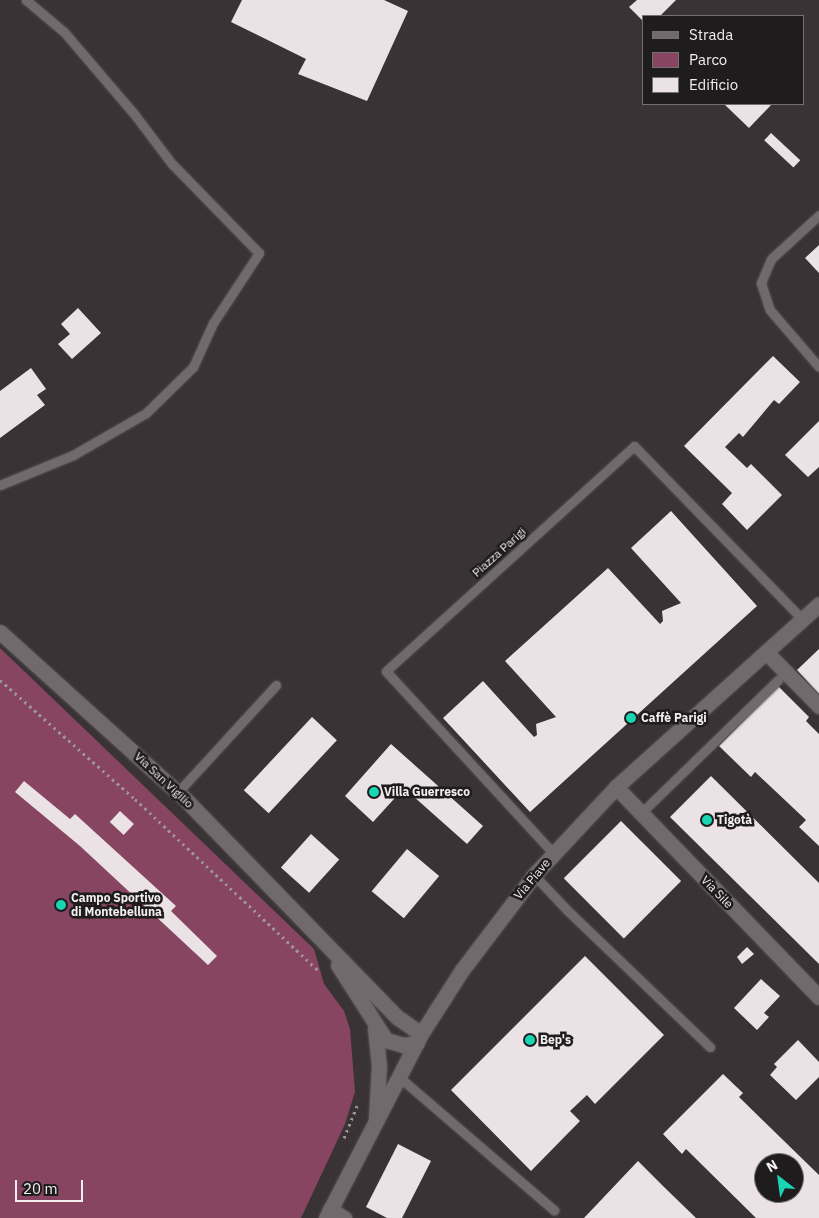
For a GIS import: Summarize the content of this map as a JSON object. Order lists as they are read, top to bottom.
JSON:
{
  "streets": {
    "street": ["Via San Vigilio", "Via Piave", "Via Sile"],
    "lane": ["Piazza Parigi"]
  },
  "crossings": [
    ["Piazza Parigi", "Via Piave"],
    ["Via San Vigilio", "Via Piave"],
    ["Via Piave", "Via Sile"]
  ],
  "places": [
    "Caffè Parigi",
    "Villa Guerresco",
    "Tigotà",
    "Campo Sportivo di Montebelluna",
    "Bep's"
  ],
  "legend": ["Strada", "Parco", "Edificio"],
  "scale_bar": "20 m",
  "north": "top left"
}
